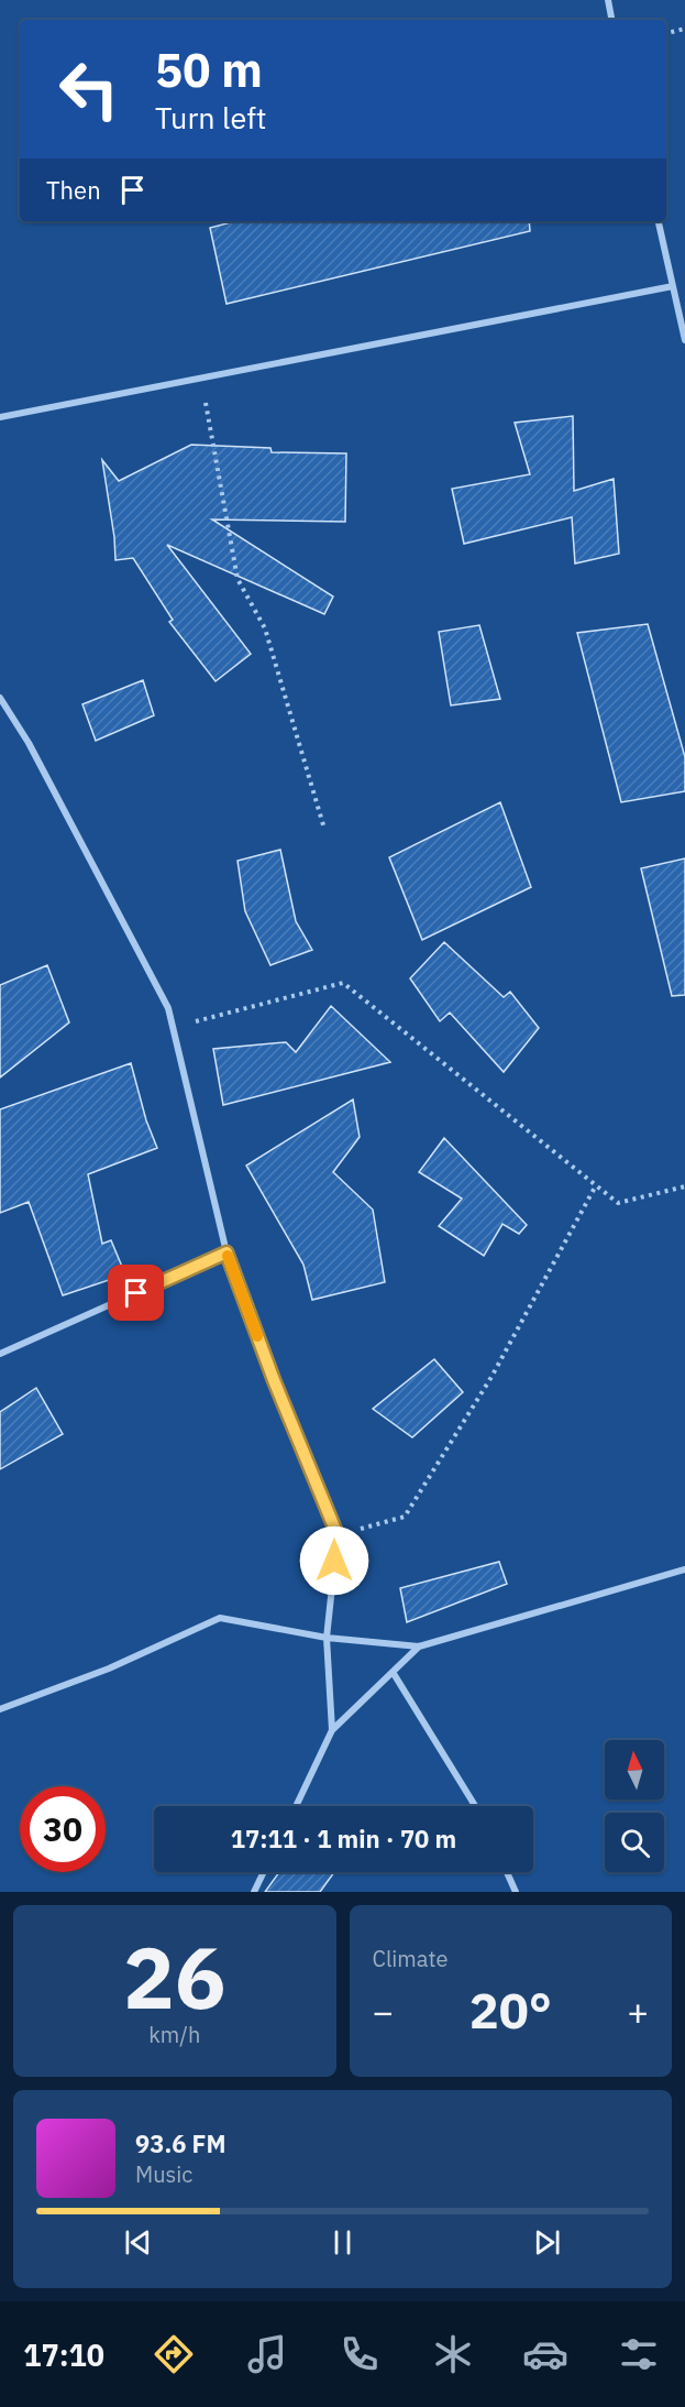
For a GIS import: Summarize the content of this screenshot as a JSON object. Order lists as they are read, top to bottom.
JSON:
{
  "north": "top",
  "page": {
    "turn": ["50 m", "Turn left"],
    "then": "Then",
    "limit": "30",
    "trip": "17:11 · 1 min · 70 m",
    "tile": [
      ["26", "km/h"],
      "Climate"
    ],
    "heat": ["−", "20°", "+"],
    "song": ["93.6 FM", "Music"],
    "tabs": "17:10"
  }
}
